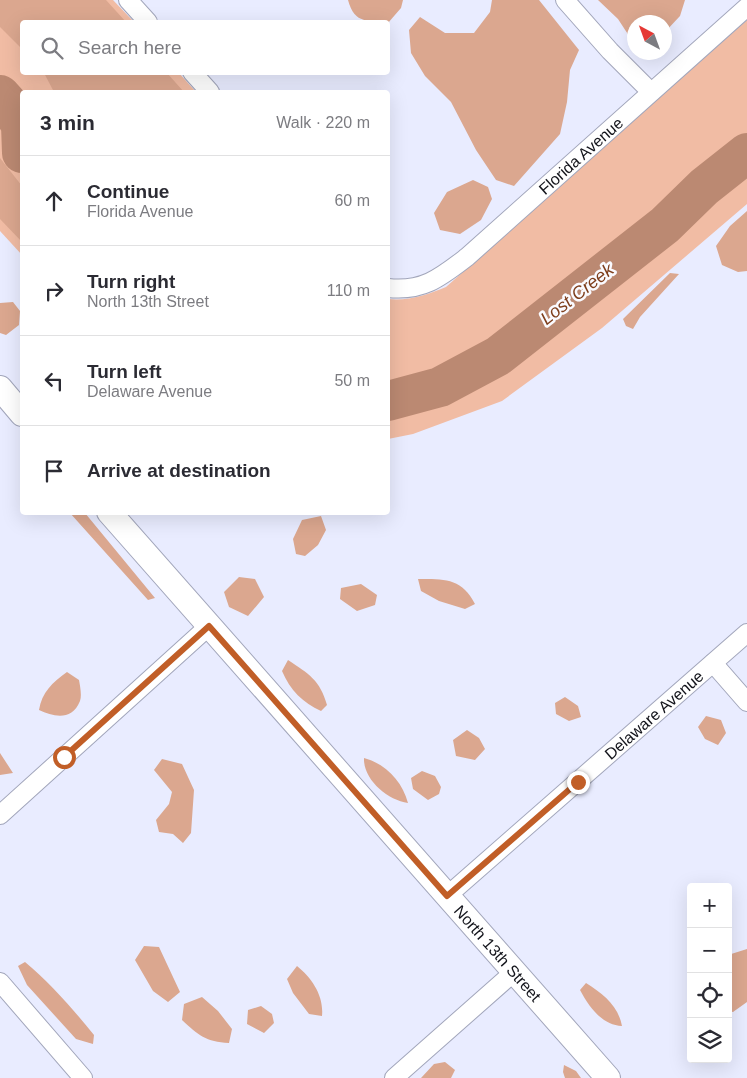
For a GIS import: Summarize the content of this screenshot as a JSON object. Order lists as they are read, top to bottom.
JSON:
{
  "streets": {
    "street": ["Florida Avenue", "Delaware Avenue", "North 13th Street"]
  },
  "crossings": [
    ["Delaware Avenue", "North 13th Street"]
  ],
  "water": ["Lost Creek"],
  "north": "top left",
  "page": {
    "search": "Search here",
    "heading": ["3 min", "Walk · 220 m"],
    "list": [
      ["Continue", "Florida Avenue", "60 m"],
      ["Turn right", "North 13th Street", "110 m"],
      ["Turn left", "Delaware Avenue", "50 m"],
      "Arrive at destination"
    ],
    "map_buttons": ["+", "−"]
  }
}
